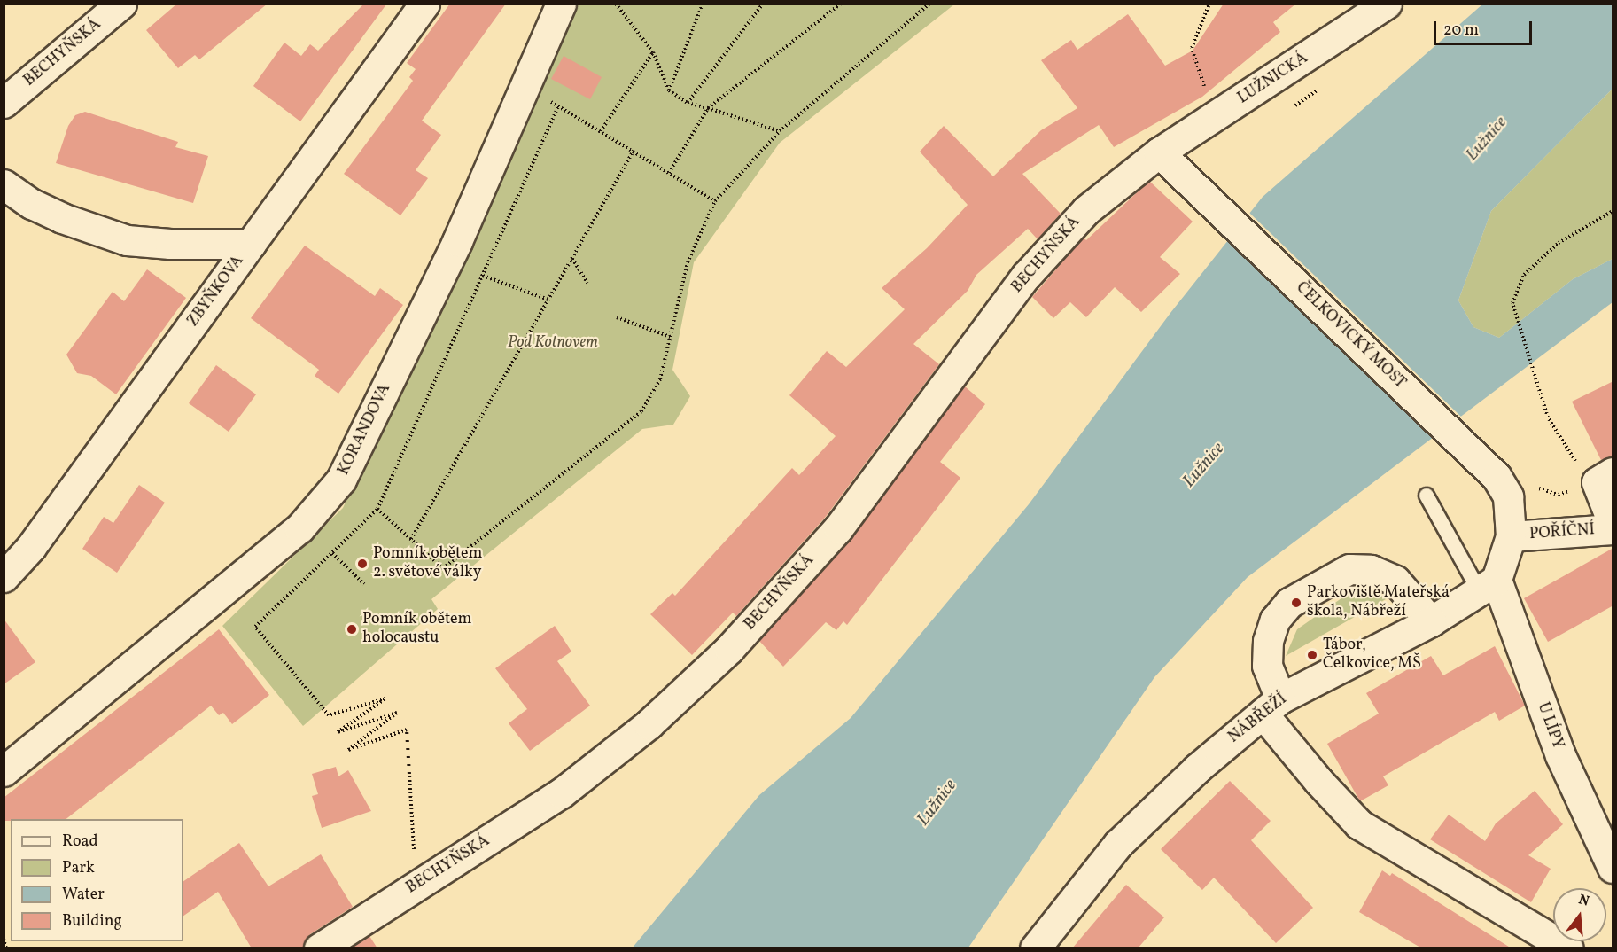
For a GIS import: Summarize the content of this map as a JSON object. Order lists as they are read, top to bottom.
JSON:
{
  "streets": {
    "street": [
      "BECHYŇSKÁ",
      "LUŽNICKÁ",
      "ZBYŇKOVA",
      "ČELKOVICKÝ MOST",
      "KORANDOVA",
      "POŘÍČNÍ",
      "NÁBŘEŽÍ",
      "U LÍPY"
    ]
  },
  "crossings": [
    ["BECHYŇSKÁ", "LUŽNICKÁ"],
    ["BECHYŇSKÁ", "ČELKOVICKÝ MOST"],
    ["LUŽNICKÁ", "ČELKOVICKÝ MOST"],
    ["ČELKOVICKÝ MOST", "POŘÍČNÍ"],
    ["NÁBŘEŽÍ", "U LÍPY"]
  ],
  "water": ["Lužnice"],
  "parks": ["Pod Kotnovem"],
  "places": [
    "Pomník obětem 2. světové války",
    "Parkoviště Mateřská škola, Nábřeží",
    "Pomník obětem holocaustu",
    "Tábor, Čelkovice, MŠ"
  ],
  "legend": [
    "Road",
    "Park",
    "Water",
    "Building"
  ],
  "scale_bar": "20 m",
  "north": "top"
}
